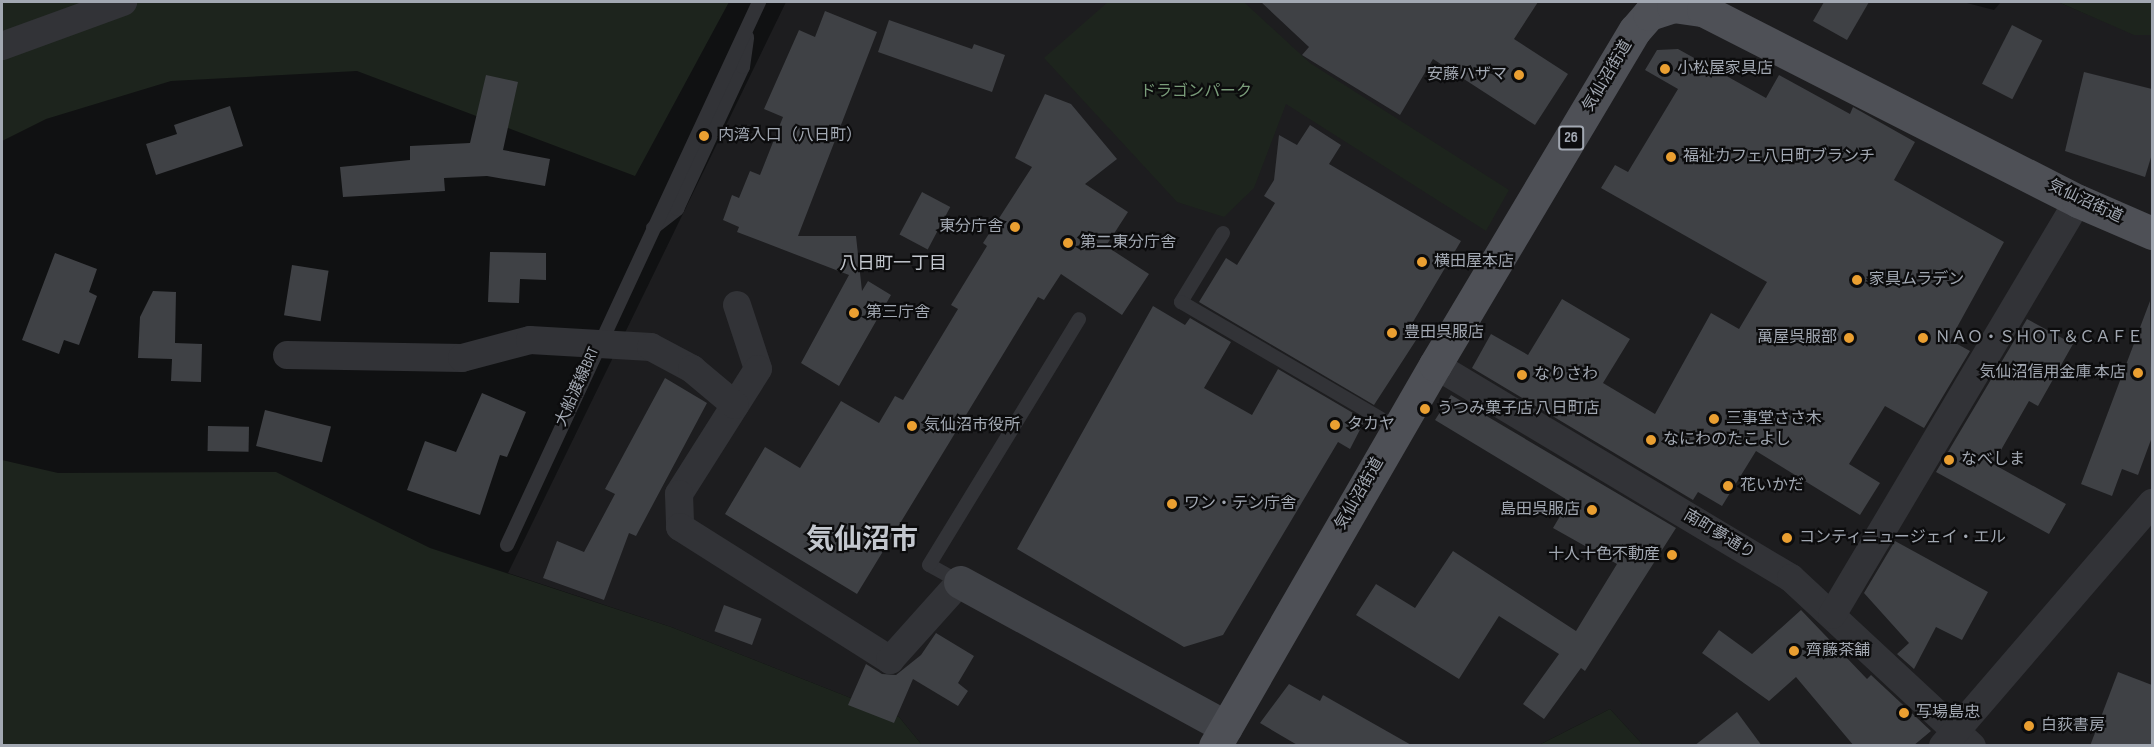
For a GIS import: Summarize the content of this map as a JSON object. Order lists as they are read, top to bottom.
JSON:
{
  "streets": {
    "main road": ["気仙沼街道", "26"],
    "street": ["南町夢通り"],
    "lane": ["大船渡線BRT"]
  },
  "crossings": [
    ["気仙沼街道", "南町夢通り"]
  ],
  "districts": ["八日町一丁目", "気仙沼市"],
  "parks": ["ドラゴンパーク"],
  "places": [
    "小松屋家具店",
    "安藤ハザマ",
    "内湾入口（八日町）",
    "福祉カフェ八日町ブランチ",
    "東分庁舎",
    "第二東分庁舎",
    "横田屋本店",
    "家具ムラデン",
    "第三庁舎",
    "豊田呉服店",
    "萬屋呉服部",
    "ＮＡＯ・ＳＨＯＴ＆ＣＡＦＥ",
    "気仙沼信用金庫 本店",
    "なりさわ",
    "うつみ菓子店 八日町店",
    "三事堂ささ木",
    "タカヤ",
    "気仙沼市役所",
    "なにわのたこよし",
    "なべしま",
    "花いかだ",
    "ワン・テン庁舎",
    "島田呉服店",
    "コンティニュージェイ・エル",
    "十人十色不動産",
    "齊藤茶舗",
    "写場島忠",
    "白荻書房"
  ]
}
